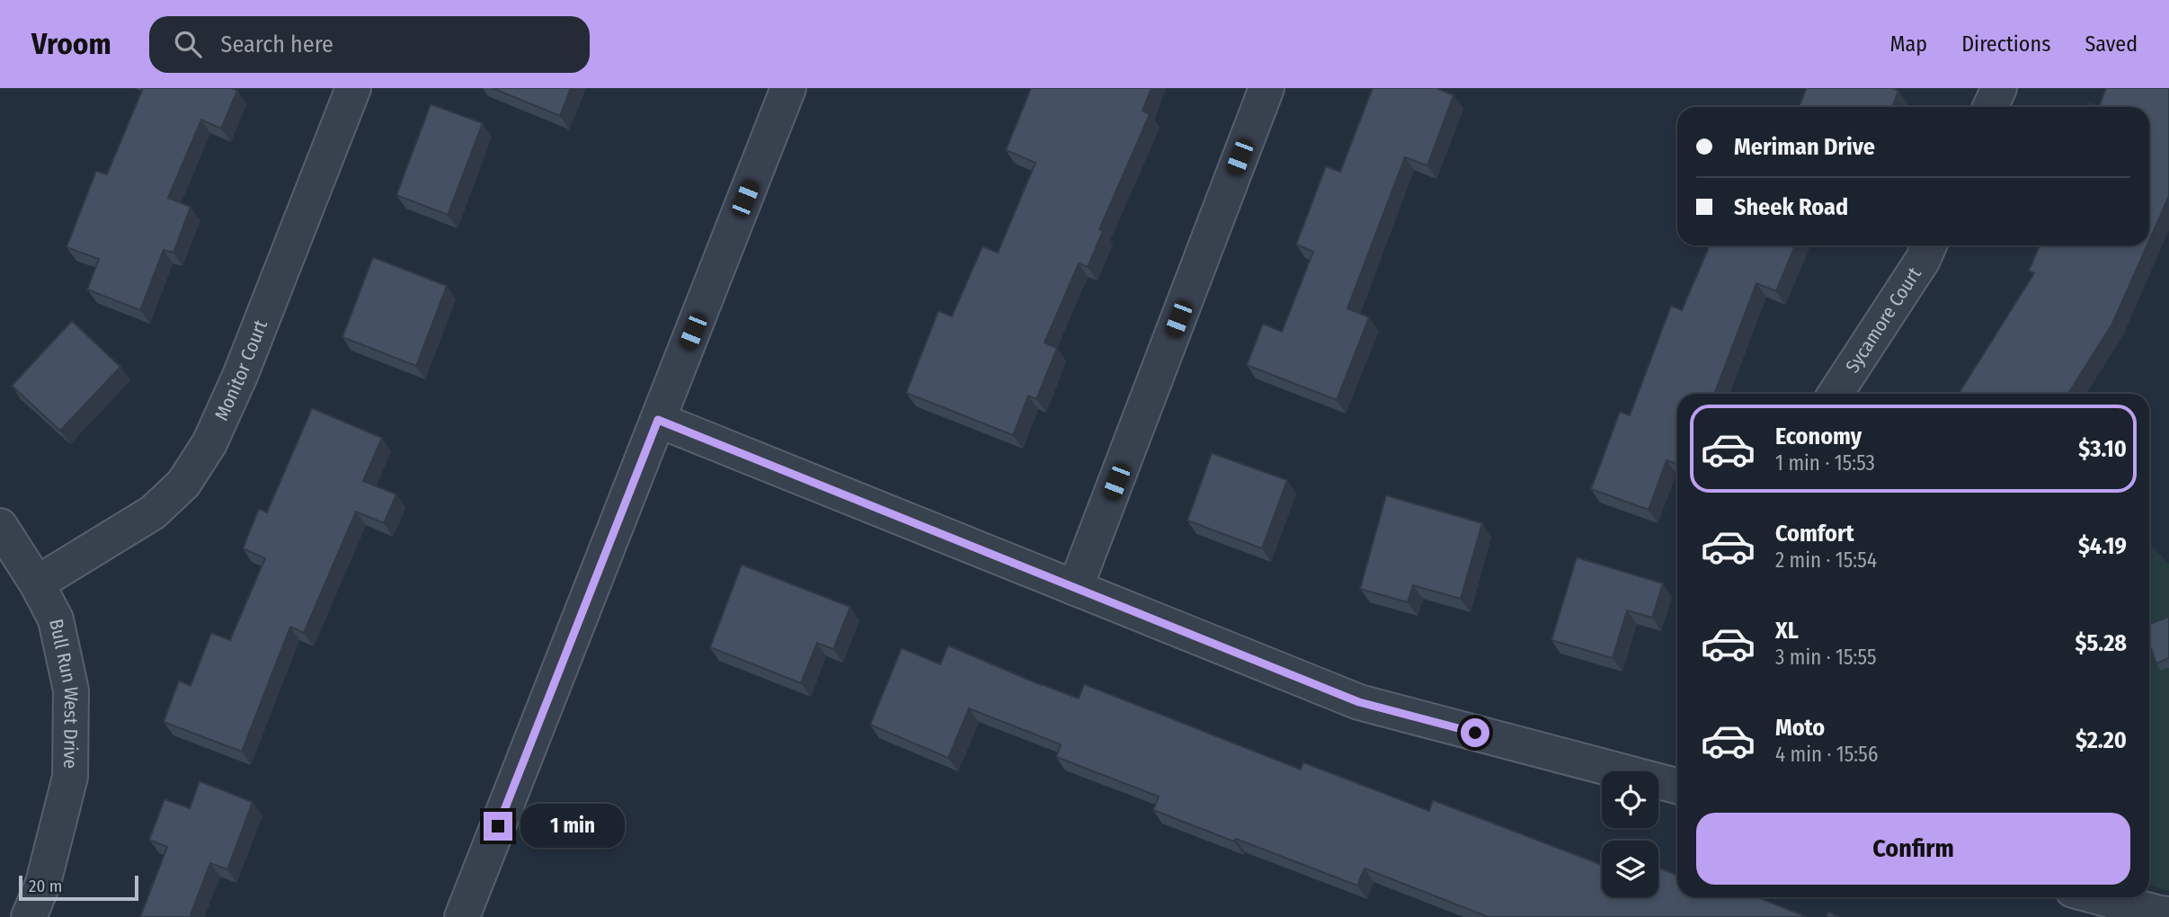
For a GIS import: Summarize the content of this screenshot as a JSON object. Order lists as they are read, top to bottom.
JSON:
{
  "streets": {
    "street": ["Sycamore Court", "Monitor Court", "Bull Run West Drive"]
  },
  "crossings": [
    ["Monitor Court", "Bull Run West Drive"]
  ],
  "scale_bar": "20 m",
  "page": {
    "header": "Vroom",
    "search": "Search here",
    "nav": ["Map", "Directions", "Saved"],
    "banner": ["Meriman Drive", "Sheek Road"],
    "list": [
      {
        "name": "Economy",
        "note": "1 min · 15:53",
        "value": "$3.10"
      },
      {
        "name": "Comfort",
        "note": "2 min · 15:54",
        "value": "$4.19"
      },
      {
        "name": "XL",
        "note": "3 min · 15:55",
        "value": "$5.28"
      },
      {
        "name": "Moto",
        "note": "4 min · 15:56",
        "value": "$2.20"
      }
    ],
    "buttons": "Confirm",
    "bubble": "1 min",
    "scale": "20 m"
  }
}
